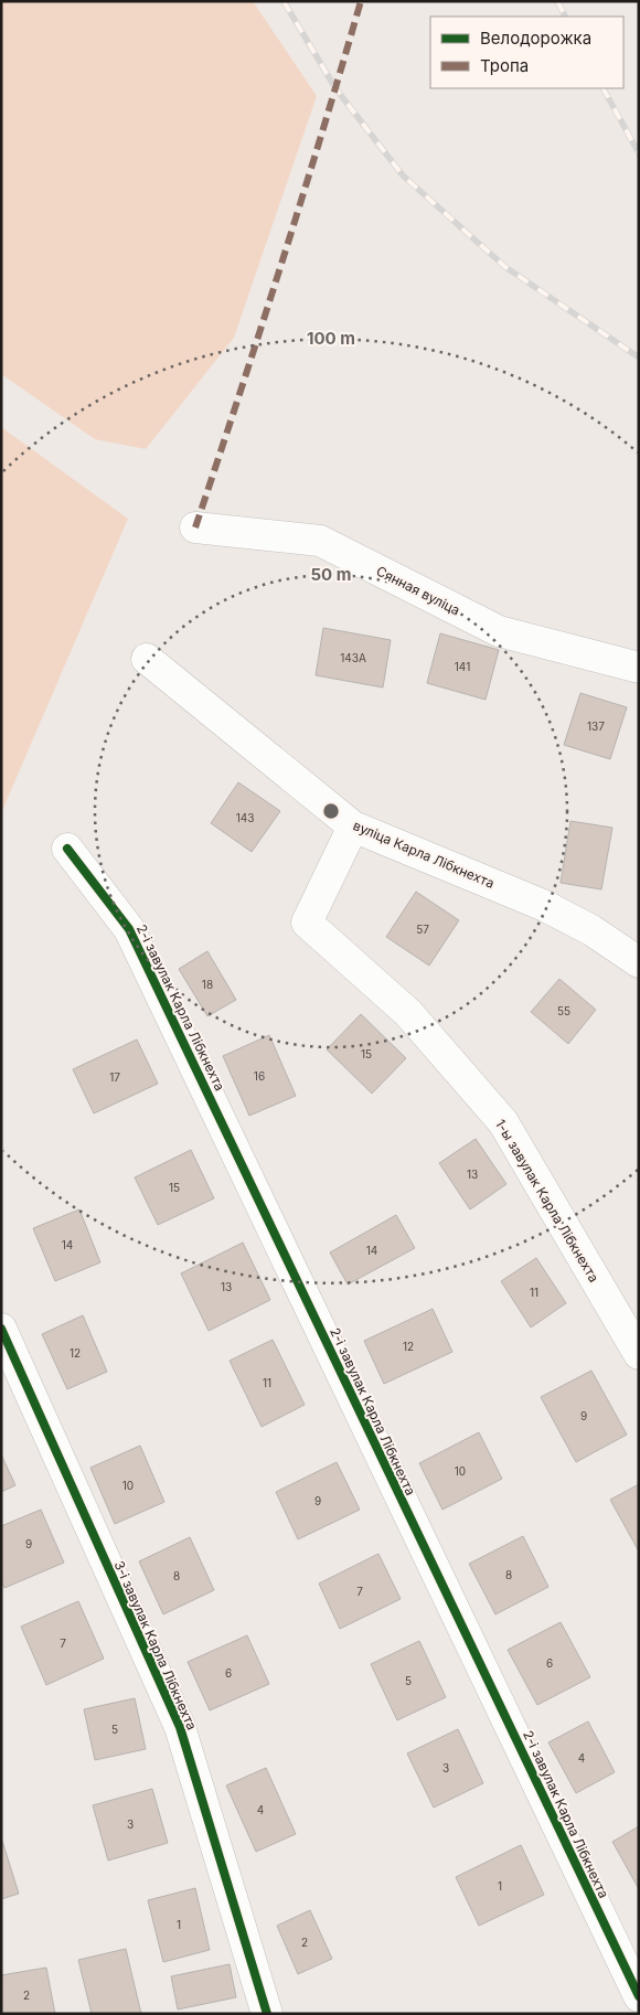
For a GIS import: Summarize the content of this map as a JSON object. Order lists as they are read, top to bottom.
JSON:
{
  "streets": {
    "street": [
      "Сянная вуліца",
      "вуліца Карла Лібкнехта",
      "2-і завулак Карла Лібкнехта",
      "1-ы завулак Карла Лібкнехта",
      "3-і завулак Карла Лібкнехта"
    ]
  },
  "crossings": [
    ["вуліца Карла Лібкнехта", "1-ы завулак Карла Лібкнехта"]
  ],
  "house_numbers": [
    "143А",
    "141",
    "137",
    "143",
    "57",
    "18",
    "55",
    "15",
    "16",
    "17",
    "13",
    "15",
    "14",
    "14",
    "13",
    "11",
    "12",
    "12",
    "11",
    "9",
    "10",
    "10",
    "9",
    "9",
    "8",
    "8",
    "7",
    "7",
    "6",
    "6",
    "5",
    "5",
    "4",
    "3",
    "4",
    "3",
    "1",
    "1",
    "2",
    "2"
  ],
  "legend": ["Велодорожка", "Тропа"],
  "rings": ["100 m", "50 m"]
}
